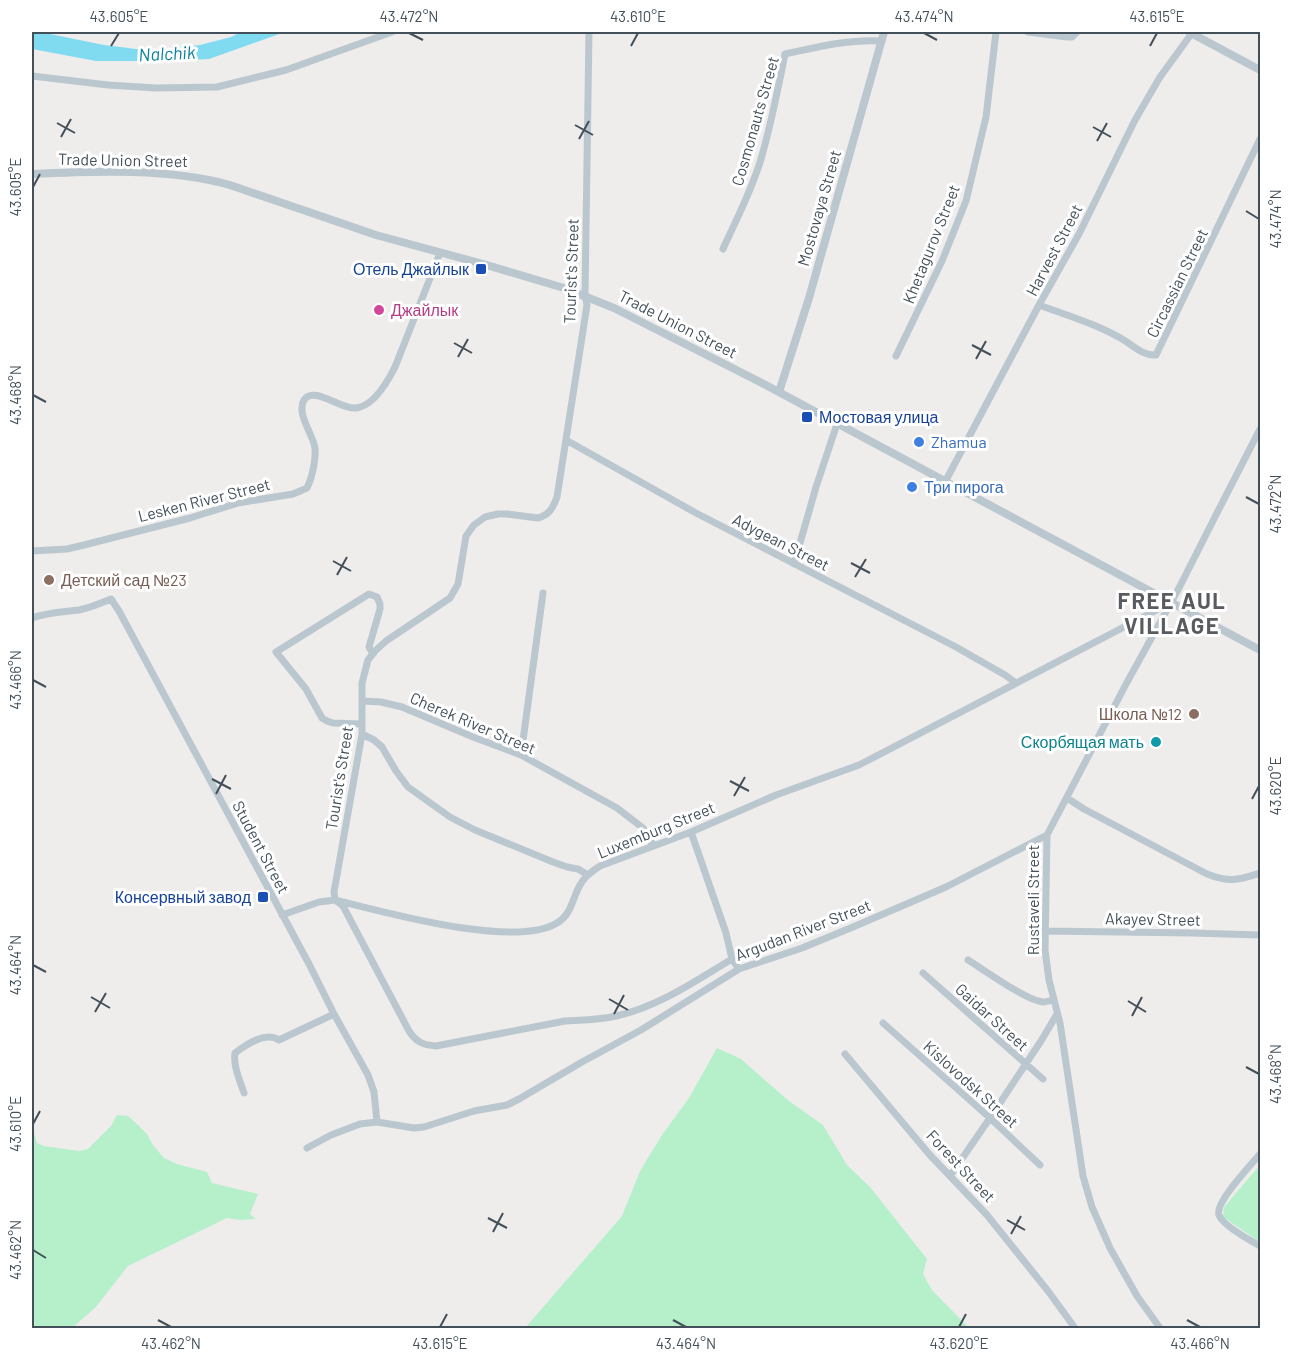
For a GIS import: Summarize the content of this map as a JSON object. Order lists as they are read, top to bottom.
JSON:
{
  "streets": {
    "street": [
      "Cosmonauts Street",
      "Trade Union Street",
      "Mostovaya Street",
      "Khetagurov Street",
      "Harvest Street",
      "Tourist's Street",
      "Circassian Street",
      "Lesken River Street",
      "Adygean Street",
      "Cherek River Street",
      "Luxemburg Street",
      "Student Street",
      "Rustaveli Street",
      "Akayev Street",
      "Argudan River Street",
      "Gaidar Street",
      "Kislovodsk Street",
      "Forest Street"
    ]
  },
  "crossings": [
    ["Cosmonauts Street", "Mostovaya Street"],
    ["Trade Union Street", "Mostovaya Street"],
    ["Trade Union Street", "Harvest Street"],
    ["Trade Union Street", "Tourist's Street"],
    ["Trade Union Street", "Lesken River Street"],
    ["Trade Union Street", "Luxemburg Street"],
    ["Trade Union Street", "Rustaveli Street"],
    ["Harvest Street", "Circassian Street"],
    ["Tourist's Street", "Adygean Street"],
    ["Tourist's Street", "Cherek River Street"],
    ["Tourist's Street", "Luxemburg Street"],
    ["Adygean Street", "Luxemburg Street"],
    ["Cherek River Street", "Luxemburg Street"],
    ["Luxemburg Street", "Student Street"],
    ["Luxemburg Street", "Rustaveli Street"],
    ["Student Street", "Argudan River Street"],
    ["Rustaveli Street", "Akayev Street"],
    ["Rustaveli Street", "Argudan River Street"]
  ],
  "districts": ["FREE AUL VILLAGE"],
  "water": ["Nalchik"],
  "places": {
    "transit": ["Отель Джайлык", "Мостовая улица", "Консервный завод"],
    "other": [
      "Джайлык",
      "Zhamua",
      "Три пирога",
      "Детский сад №23",
      "Школа №12",
      "Скорбящая мать"
    ]
  },
  "coordinates": [
    "43.605°E",
    "43.472°N",
    "43.610°E",
    "43.474°N",
    "43.615°E",
    "43.468°N",
    "43.466°N",
    "43.620°E",
    "43.464°N",
    "43.462°N"
  ]
}
